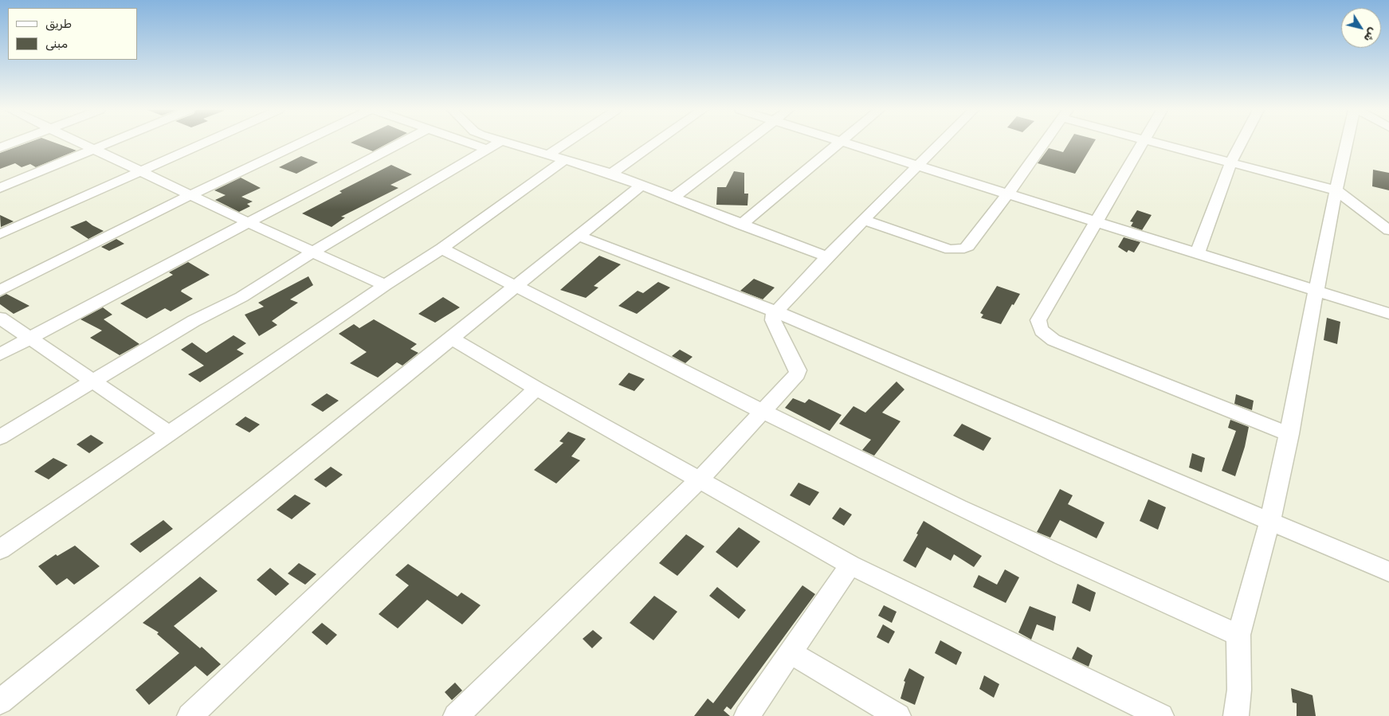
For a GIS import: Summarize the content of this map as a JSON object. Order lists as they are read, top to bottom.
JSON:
{
  "legend": ["طريق", "مبنى"],
  "north": "bottom right"
}
